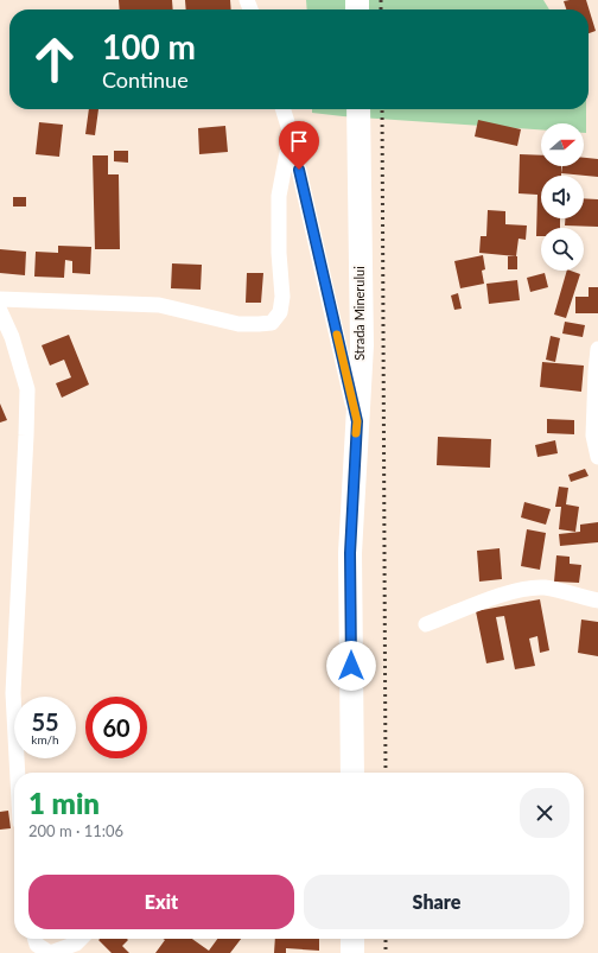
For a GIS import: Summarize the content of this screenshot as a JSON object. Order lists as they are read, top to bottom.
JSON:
{
  "streets": {
    "main road": ["Strada Minerului"]
  },
  "north": "right",
  "page": {
    "turn": ["100 m", "Continue"],
    "speed": "55 km/h",
    "limit": "60",
    "heading": ["1 min", "200 m · 11:06"],
    "buttons": ["Exit", "Share"]
  }
}
